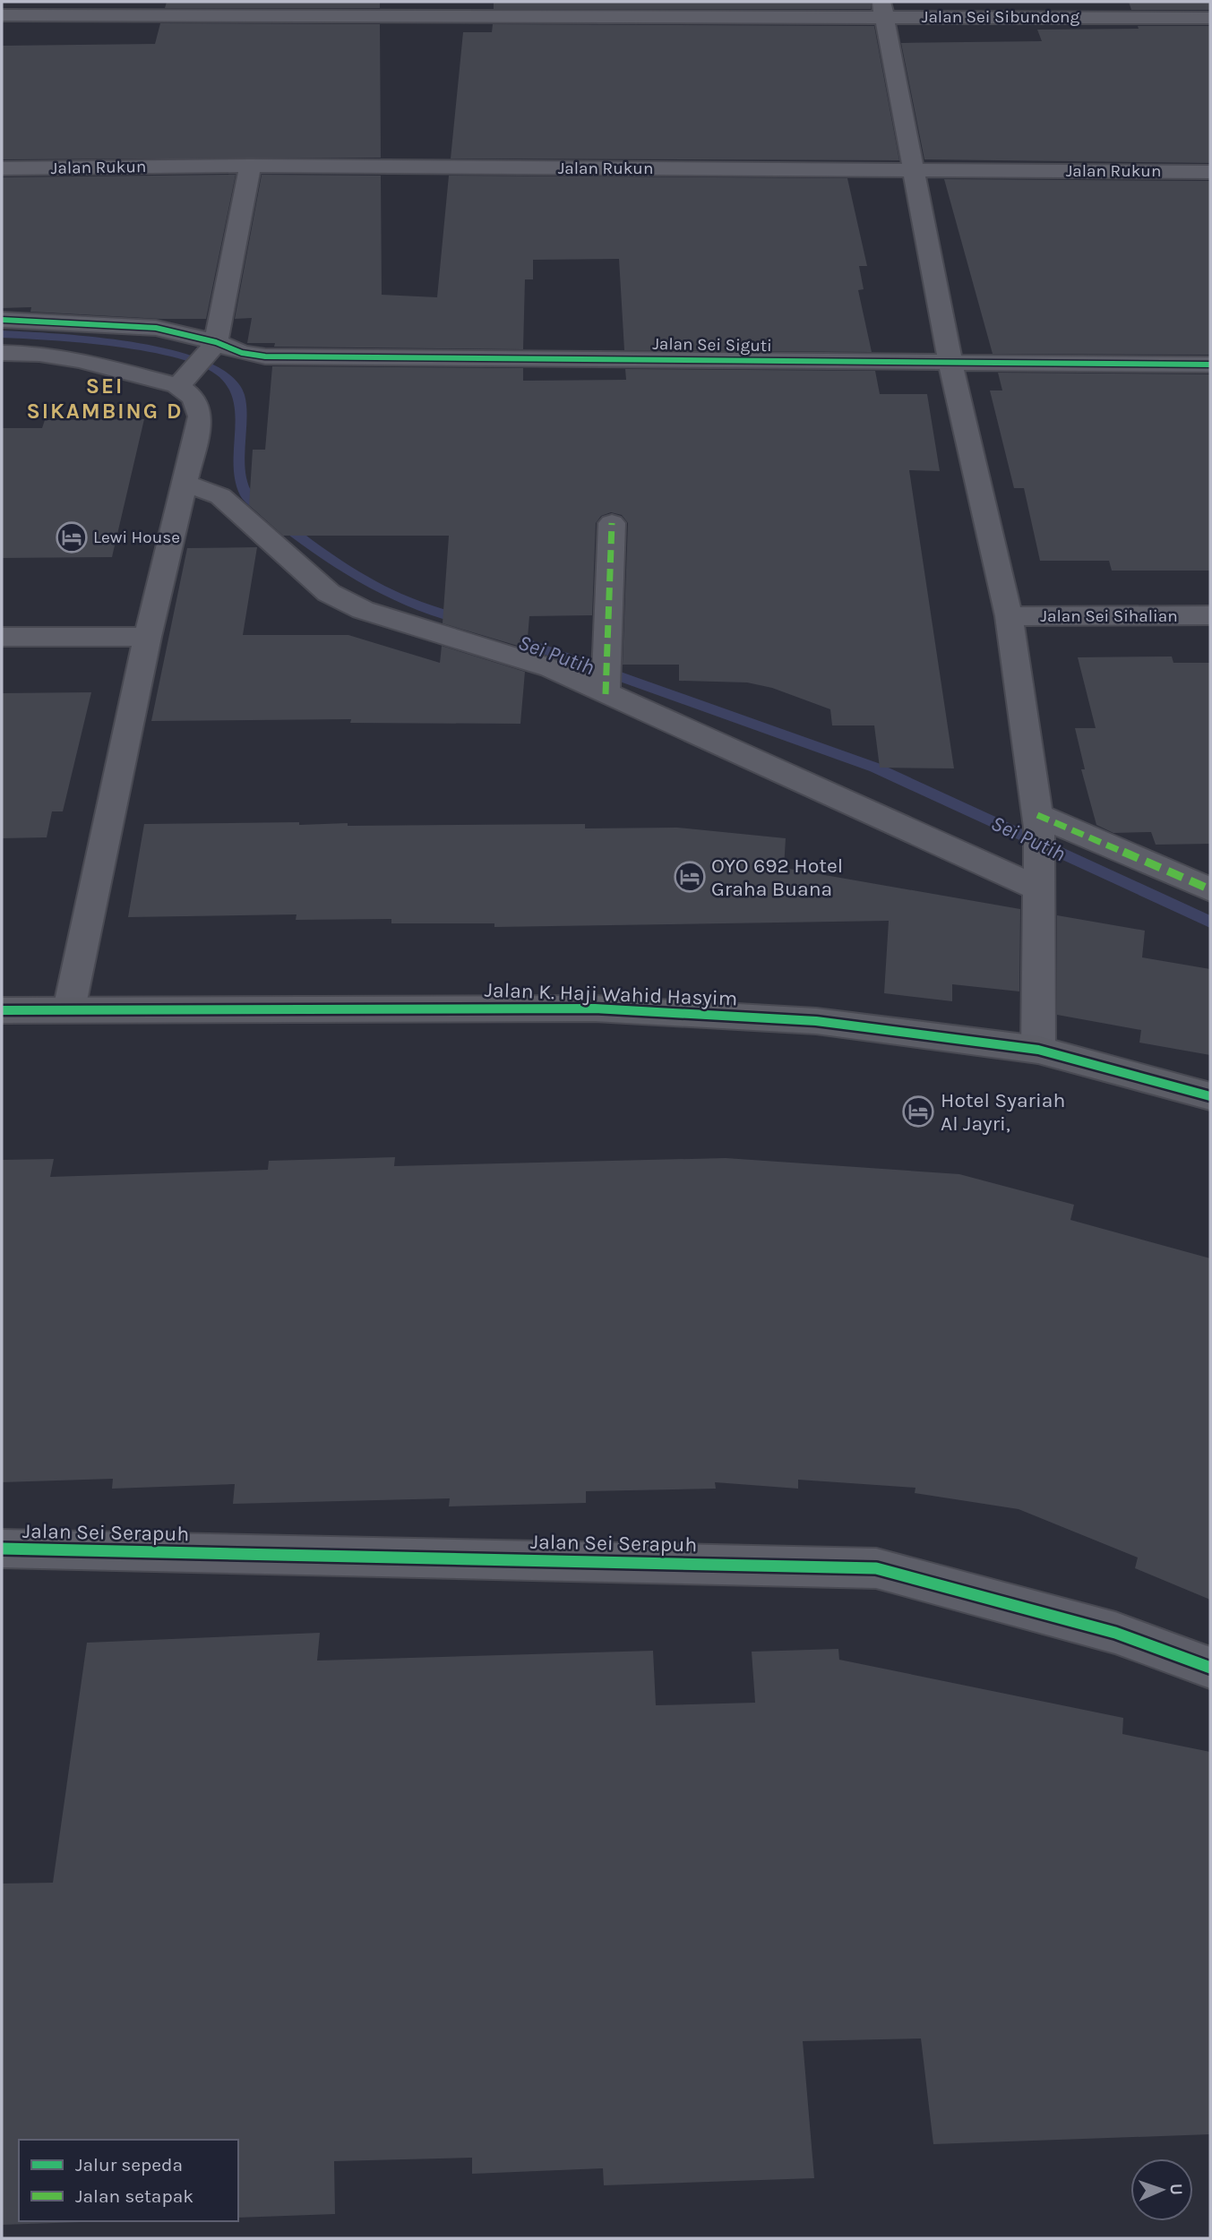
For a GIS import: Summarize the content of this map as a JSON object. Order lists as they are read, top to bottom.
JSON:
{
  "streets": {
    "street": [
      "Jalan Sei Sibundong",
      "Jalan Rukun",
      "Jalan Sei Siguti",
      "Jalan Sei Sihalian",
      "Jalan K. Haji Wahid Hasyim",
      "Jalan Sei Serapuh"
    ]
  },
  "districts": ["SEI SIKAMBING D"],
  "water": ["Sei Putih"],
  "places": {
    "hotel": ["Lewi House", "OYO 692 Hotel Graha Buana", "Hotel Syariah Al Jayri,"]
  },
  "legend": ["Jalur sepeda", "Jalan setapak"],
  "north": "right"
}
